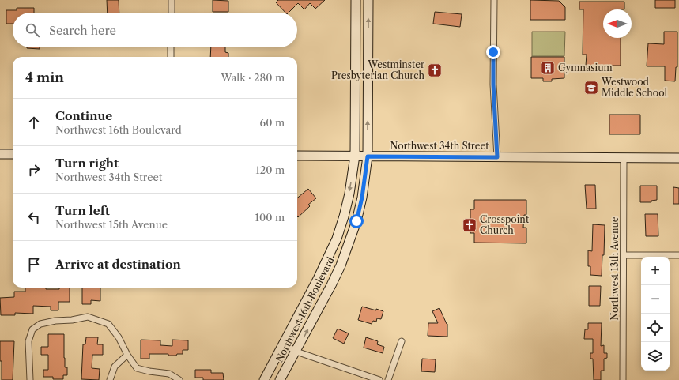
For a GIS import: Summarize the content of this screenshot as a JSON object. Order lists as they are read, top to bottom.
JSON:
{
  "streets": {
    "main road": ["Northwest 34th Street", "Northwest 16th Boulevard"],
    "street": ["Northwest 13th Avenue"]
  },
  "crossings": [
    ["Northwest 34th Street", "Northwest 13th Avenue"],
    ["Northwest 34th Street", "Northwest 16th Boulevard"]
  ],
  "places": {
    "building": ["Gymnasium"],
    "church": ["Westminster Presbyterian Church", "Crosspoint Church"],
    "school or university": ["Westwood Middle School"]
  },
  "north": "left",
  "page": {
    "search": "Search here",
    "heading": ["4 min", "Walk · 280 m"],
    "list": [
      ["Continue", "Northwest 16th Boulevard", "60 m"],
      ["Turn right", "Northwest 34th Street", "120 m"],
      ["Turn left", "Northwest 15th Avenue", "100 m"],
      "Arrive at destination"
    ],
    "map_buttons": ["+", "−"]
  }
}
